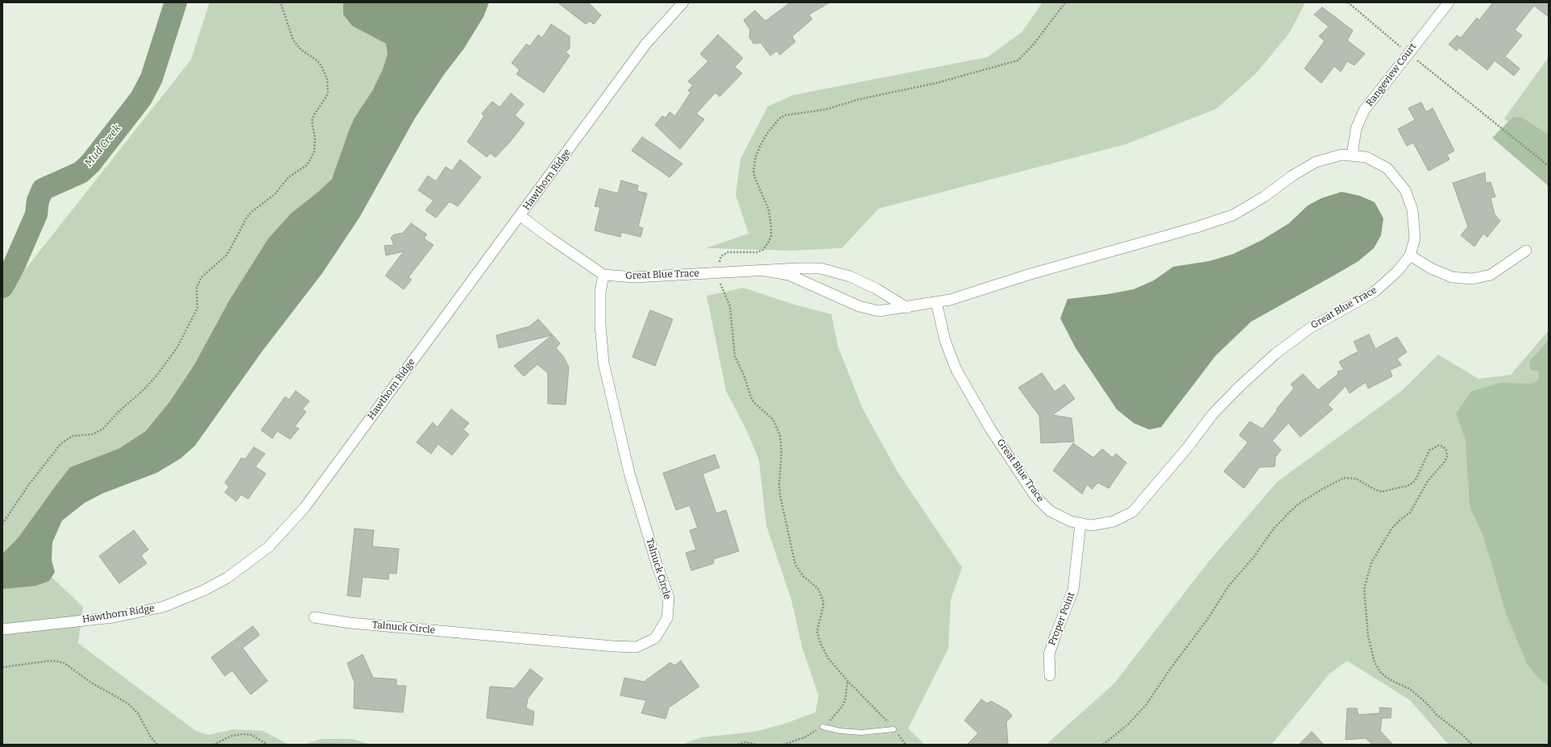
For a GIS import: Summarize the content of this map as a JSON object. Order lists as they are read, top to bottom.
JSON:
{
  "streets": {
    "street": [
      "Rangeview Court",
      "Hawthorn Ridge",
      "Great Blue Trace",
      "Talnuck Circle",
      "Proper Point"
    ]
  },
  "crossings": [
    ["Rangeview Court", "Great Blue Trace"],
    ["Hawthorn Ridge", "Great Blue Trace"],
    ["Great Blue Trace", "Talnuck Circle"],
    ["Great Blue Trace", "Proper Point"]
  ],
  "water": ["Mud Creek"]
}
